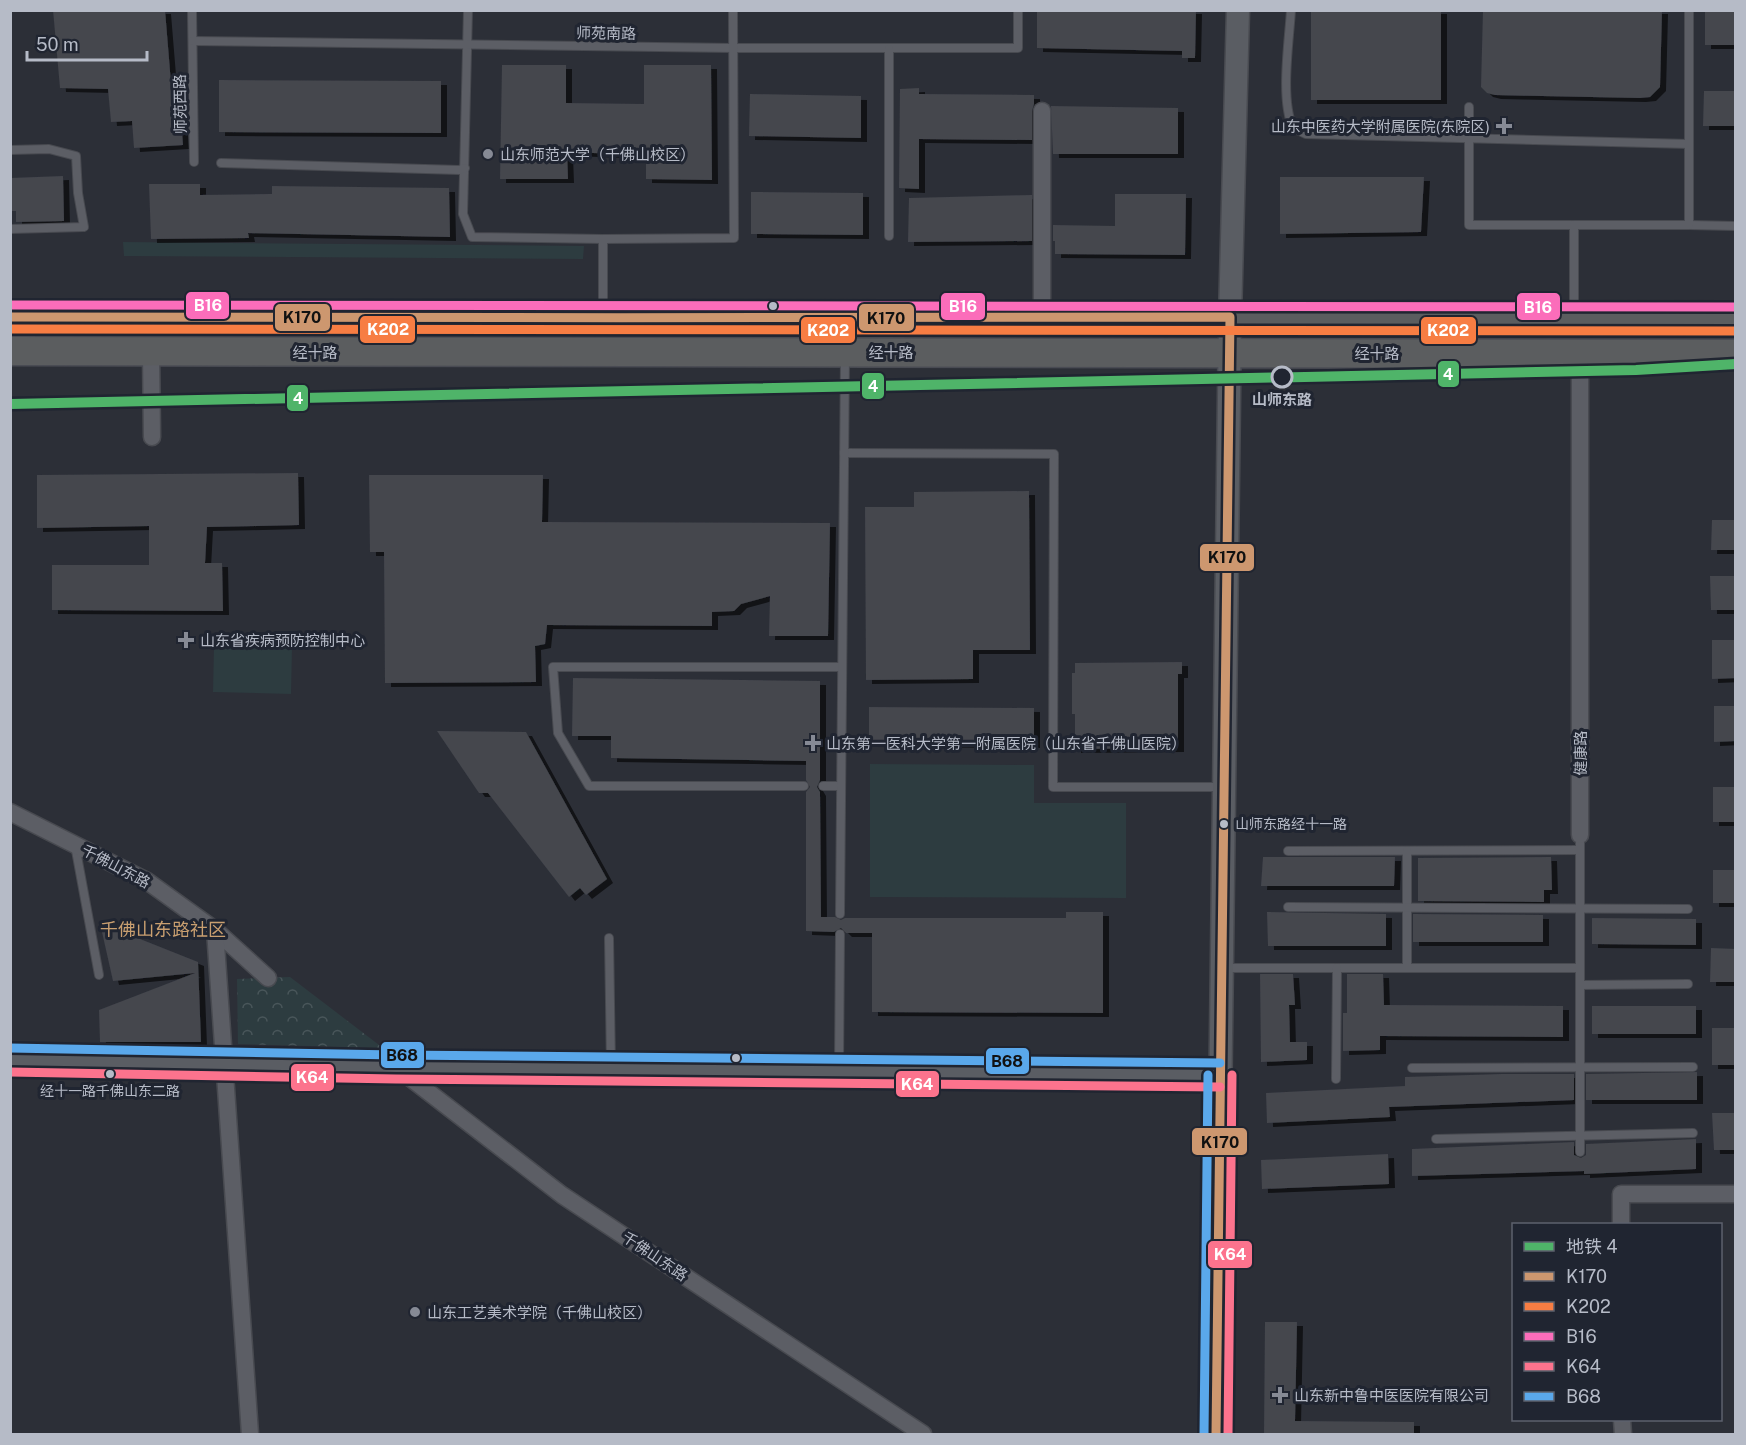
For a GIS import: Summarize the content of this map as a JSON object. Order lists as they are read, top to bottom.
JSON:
{
  "streets": {
    "highway": ["经十路"],
    "street": ["健康路", "千佛山东路"],
    "lane": ["师苑南路", "师苑西路"]
  },
  "crossings": [
    ["师苑南路", "师苑西路"],
    ["经十路", "健康路"]
  ],
  "districts": ["千佛山东路社区"],
  "places": {
    "health": [
      "山东中医药大学附属医院(东院区)",
      "山东省疾病预防控制中心",
      "山东第一医科大学第一附属医院（山东省千佛山医院）",
      "山东新中鲁中医医院有限公司"
    ],
    "other": [
      "山东师范大学（千佛山校区）",
      "山师东路",
      "山师东路经十一路",
      "经十一路千佛山东二路",
      "山东工艺美术学院（千佛山校区）"
    ]
  },
  "lines": [
    "transit line B16",
    "transit line K170",
    "transit line K202",
    "metro line 4",
    "transit line B68",
    "transit line K64"
  ],
  "legend": [
    "地铁 4",
    "K170",
    "K202",
    "B16",
    "K64",
    "B68"
  ],
  "scale_bar": "50 m"
}
